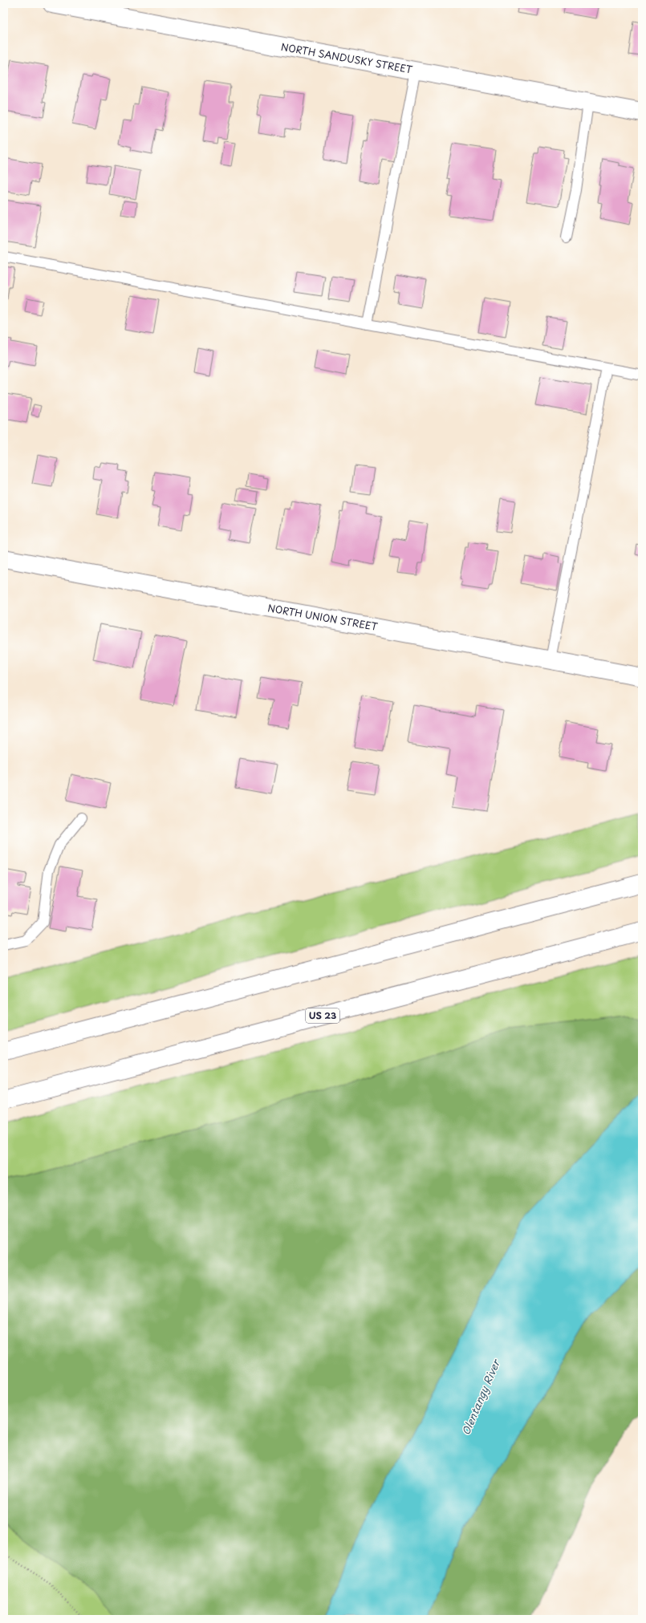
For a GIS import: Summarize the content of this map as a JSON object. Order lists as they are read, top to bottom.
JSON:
{
  "streets": {
    "main road": ["NORTH SANDUSKY STREET", "NORTH UNION STREET", "US 23"]
  },
  "water": ["Olentangy River"]
}
